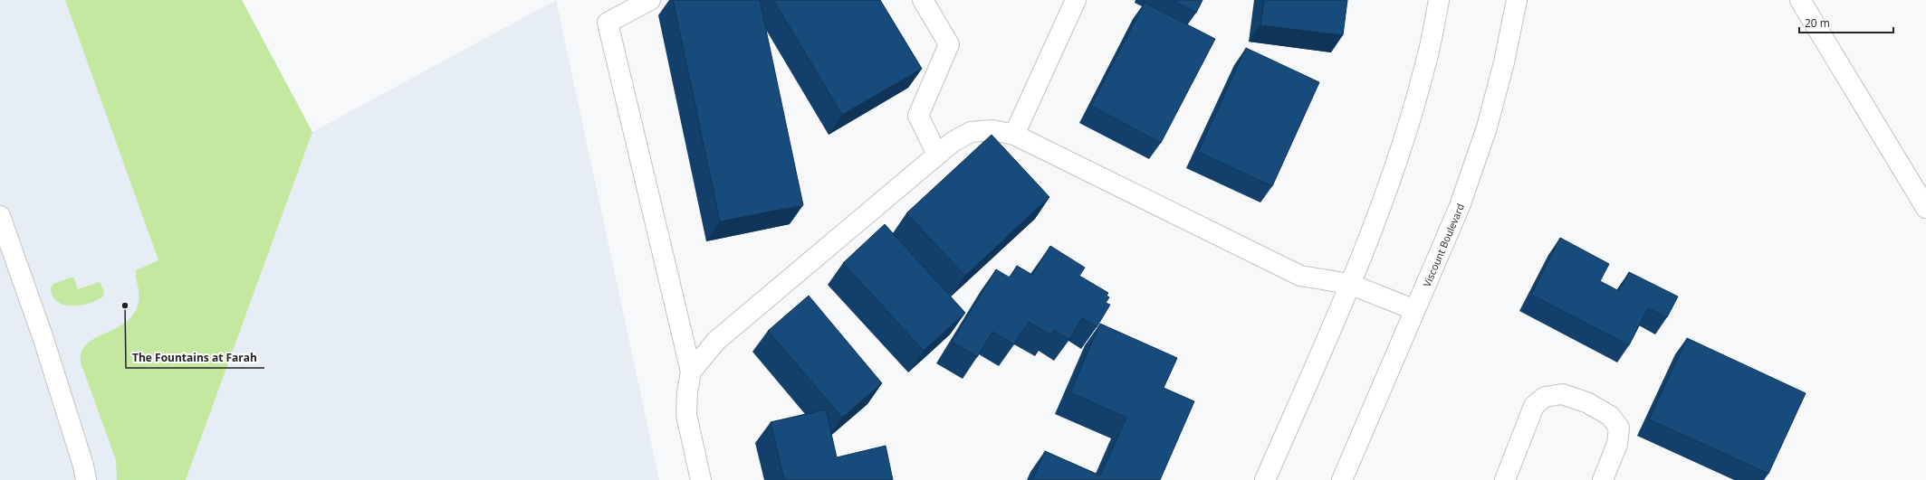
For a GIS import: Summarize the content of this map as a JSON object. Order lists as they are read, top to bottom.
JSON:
{
  "streets": {
    "main road": ["Viscount Boulevard"]
  },
  "places": ["The Fountains at Farah"],
  "scale_bar": "20 m"
}
